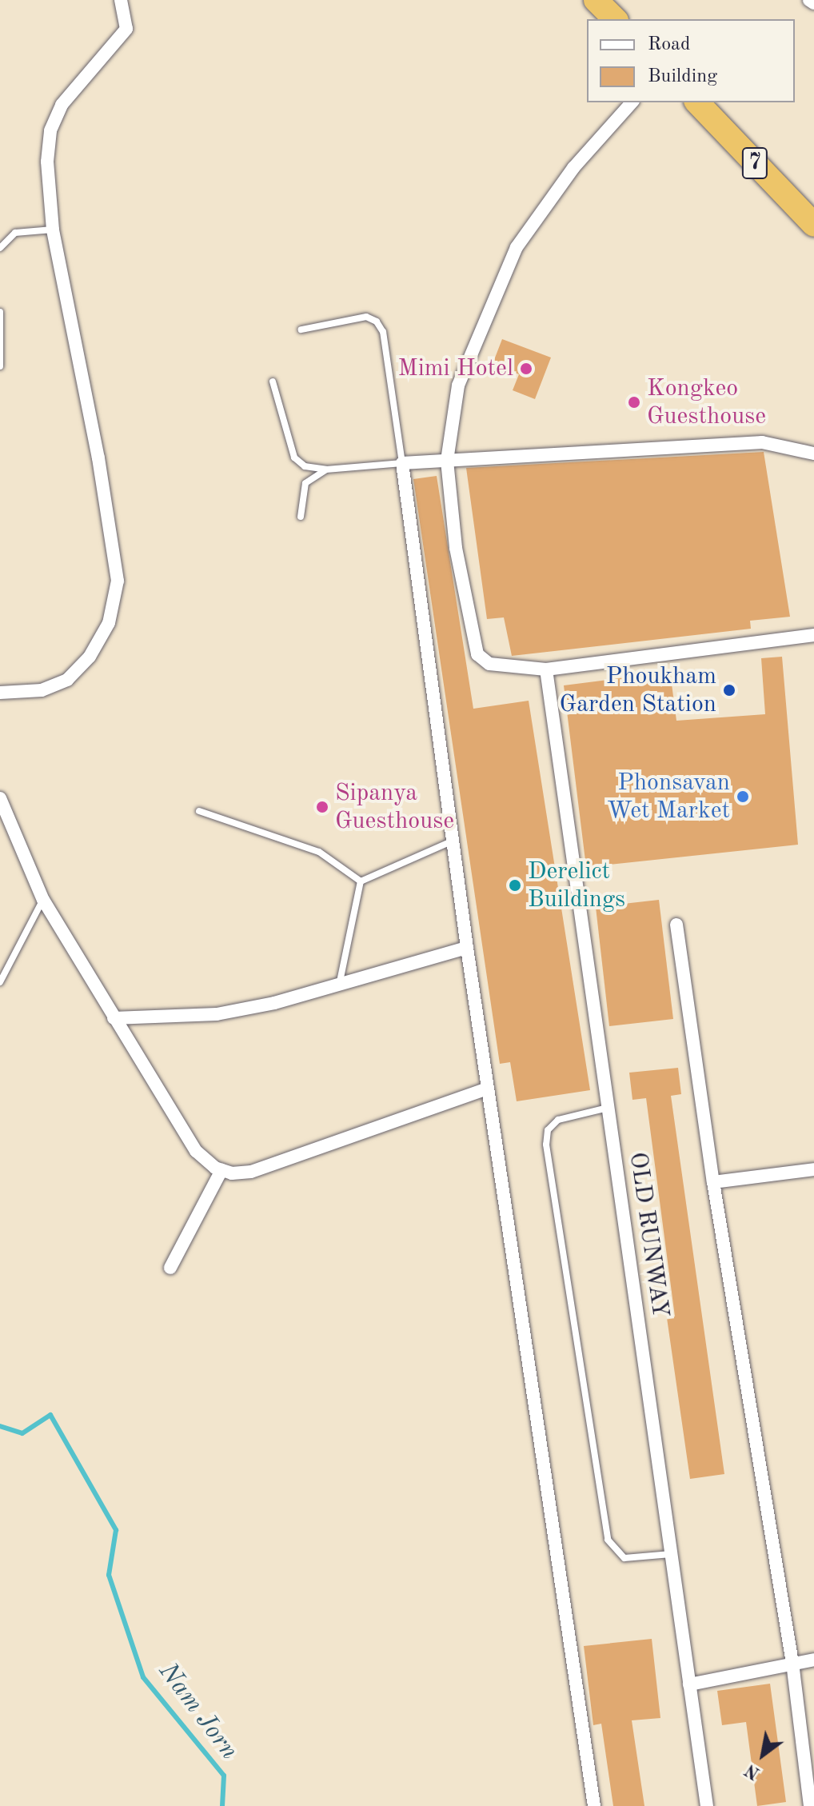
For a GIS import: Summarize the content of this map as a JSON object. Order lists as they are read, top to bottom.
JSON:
{
  "streets": {
    "highway": ["7"],
    "street": ["OLD RUNWAY"]
  },
  "water": ["Nam Jorn"],
  "places": [
    "Mimi Hotel",
    "Kongkeo Guesthouse",
    "Phoukham Garden Station",
    "Phonsavan Wet Market",
    "Sipanya Guesthouse",
    "Derelict Buildings"
  ],
  "legend": ["Road", "Building"],
  "north": "bottom left"
}
